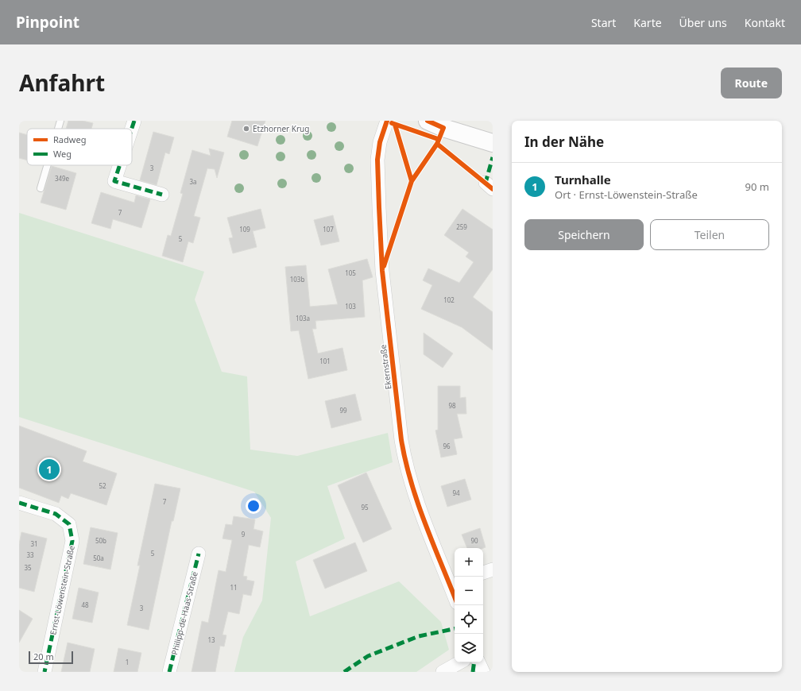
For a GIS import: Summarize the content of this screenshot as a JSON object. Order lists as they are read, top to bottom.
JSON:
{
  "streets": {
    "street": ["Ekernstraße", "Ernst-Löwenstein-Straße", "Philipp-de-Haas-Straße"]
  },
  "places": ["Etzhorner Krug"],
  "house_numbers": [
    "3",
    "349e",
    "3a",
    "7",
    "259",
    "109",
    "107",
    "5",
    "105",
    "103b",
    "102",
    "103",
    "103a",
    "101",
    "98",
    "99",
    "96",
    "52",
    "94",
    "7",
    "95",
    "9",
    "50b",
    "90",
    "31",
    "5",
    "33",
    "50a",
    "35",
    "11",
    "48",
    "3",
    "13",
    "1"
  ],
  "legend": ["Radweg", "Weg"],
  "scale_bar": "20 m",
  "page": {
    "header": "Pinpoint",
    "nav": [
      "Start",
      "Karte",
      "Über uns",
      "Kontakt"
    ],
    "title": "Anfahrt",
    "buttons": [
      "Route",
      ["Speichern", "Teilen"]
    ],
    "heading": "In der Nähe",
    "list": [
      {
        "mark": "1",
        "name": "Turnhalle",
        "note": "Ort · Ernst-Löwenstein-Straße",
        "value": "90 m"
      }
    ],
    "pins": "1",
    "map_buttons": ["+", "−"],
    "scale": "20 m"
  }
}
